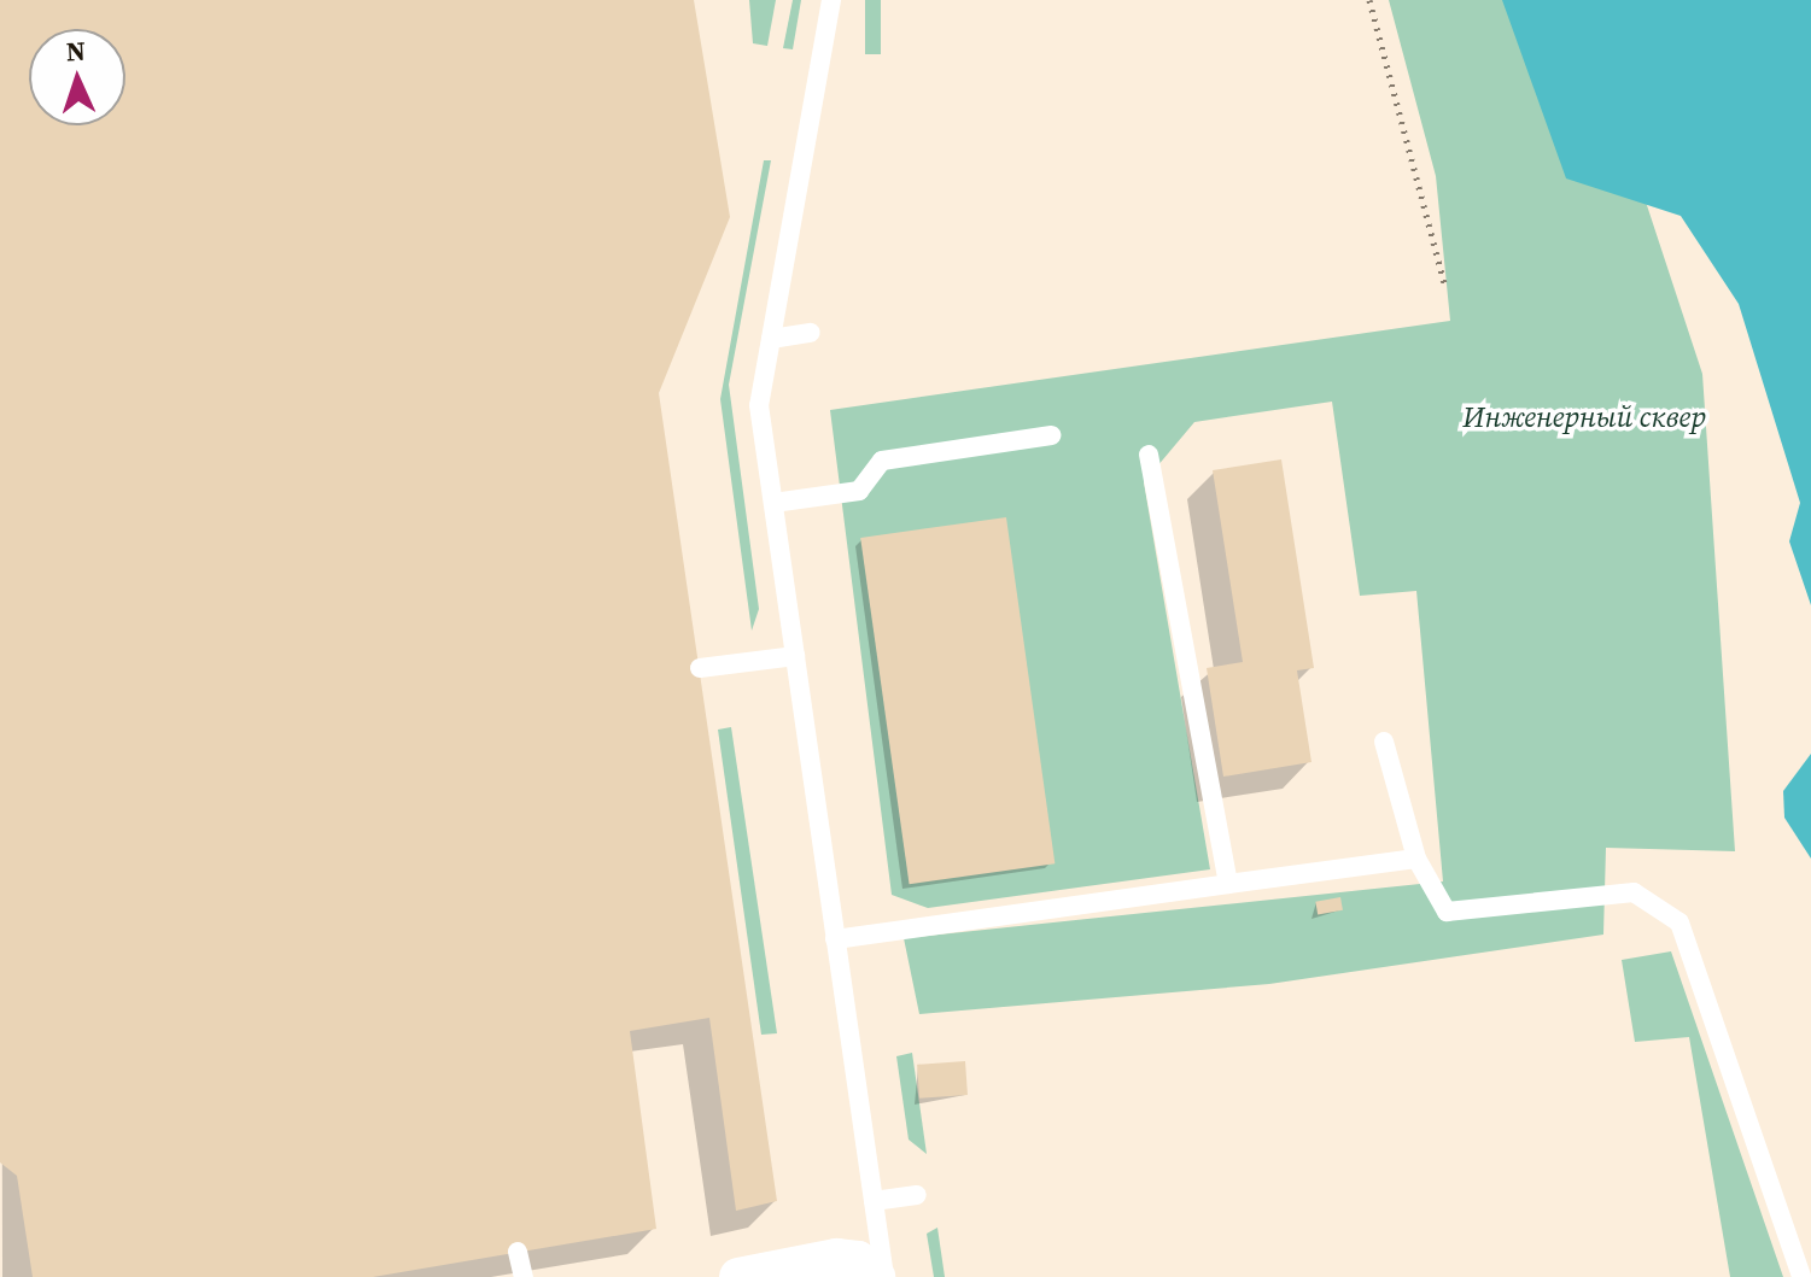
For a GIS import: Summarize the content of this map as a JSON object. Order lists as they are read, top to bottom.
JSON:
{
  "parks": ["Инженерный сквер"],
  "north": "top"
}
